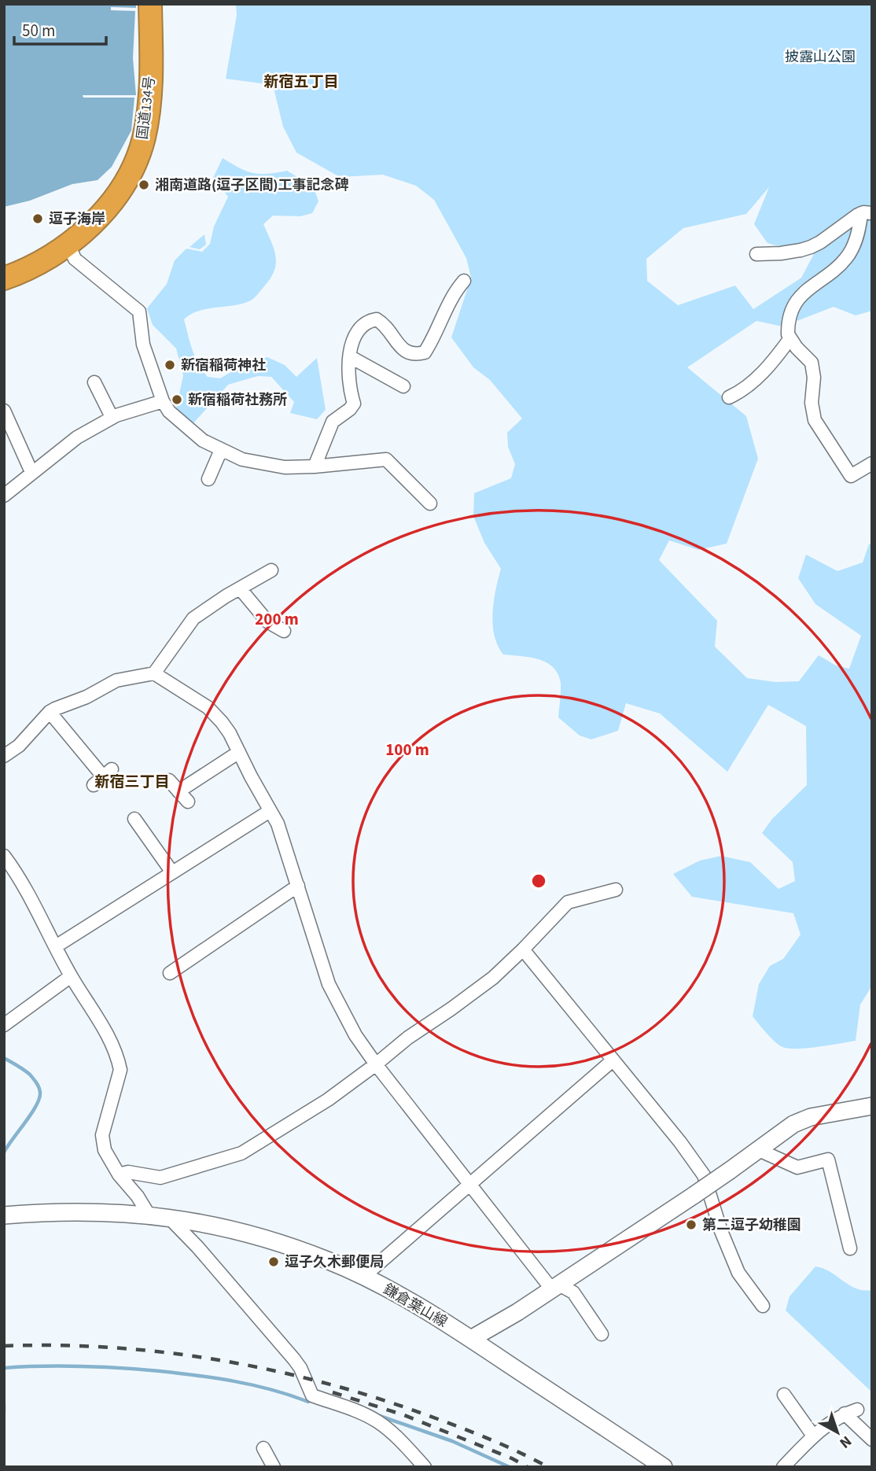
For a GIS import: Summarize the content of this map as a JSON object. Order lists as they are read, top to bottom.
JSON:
{
  "streets": {
    "highway": ["国道134号"],
    "main road": ["鎌倉葉山線"]
  },
  "districts": ["新宿五丁目", "新宿三丁目"],
  "parks": ["披露山公園"],
  "places": [
    "湘南道路(逗子区間)工事記念碑",
    "逗子海岸",
    "新宿稲荷神社",
    "新宿稲荷社務所",
    "第二逗子幼稚園",
    "逗子久木郵便局"
  ],
  "scale_bar": "50 m",
  "north": "bottom right",
  "rings": ["200 m", "100 m"]
}
